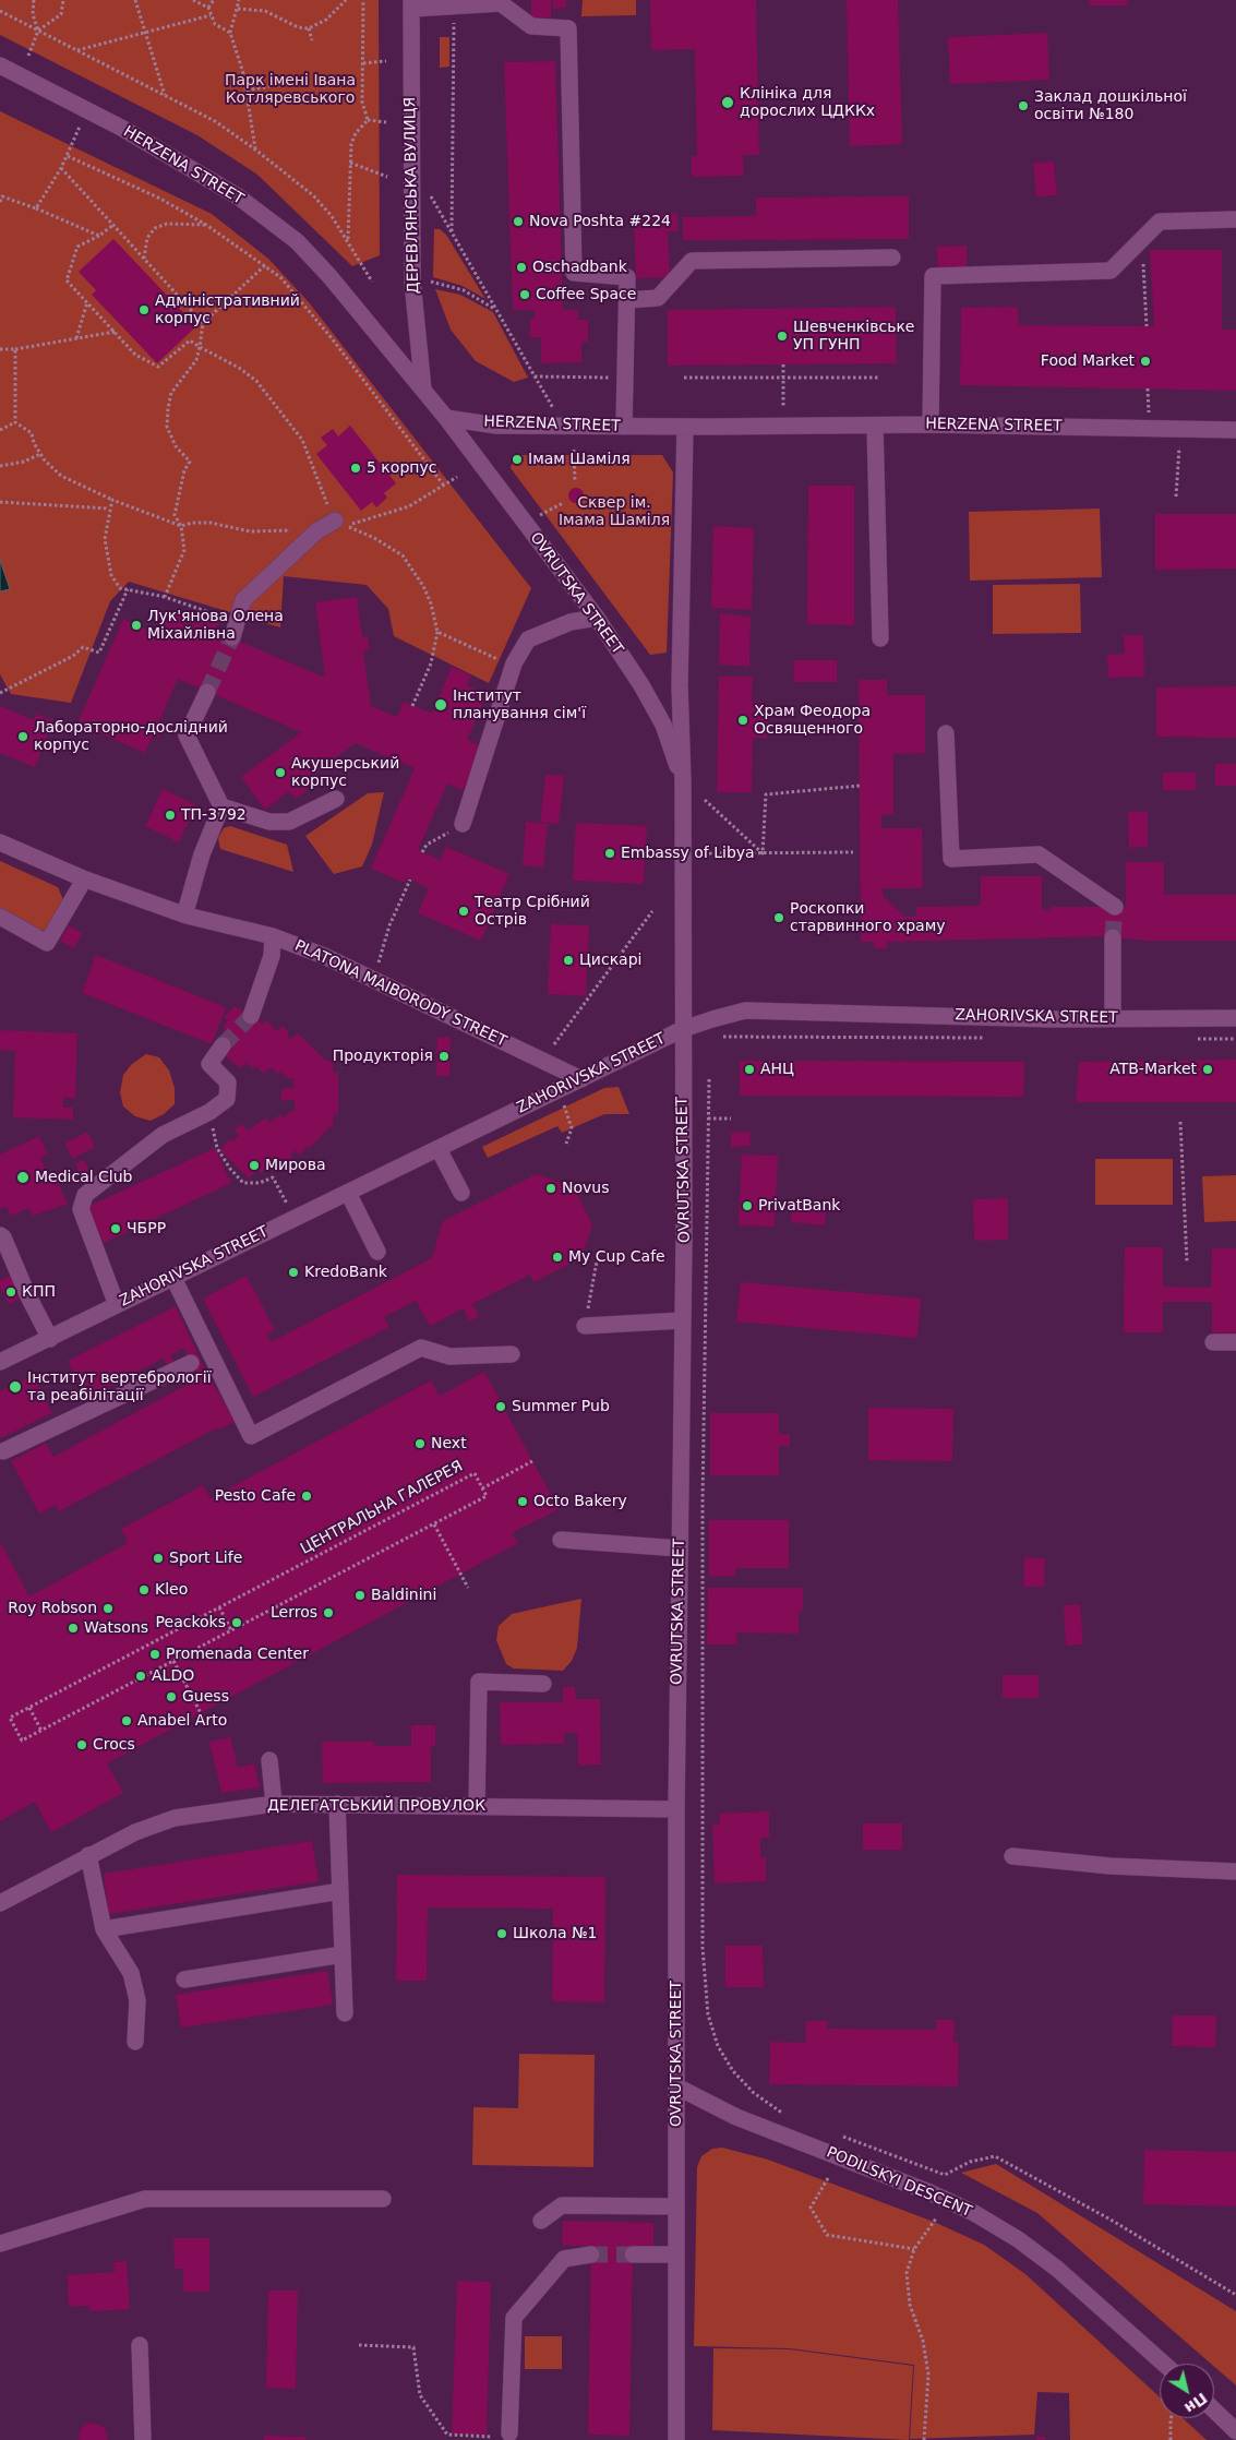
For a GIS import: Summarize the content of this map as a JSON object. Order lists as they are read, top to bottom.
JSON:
{
  "streets": {
    "street": [
      "HERZENA STREET",
      "ДЕРЕВЛЯНСЬКА ВУЛИЦЯ",
      "OVRUTSKA STREET",
      "PLATONA MAIBORODY STREET",
      "ZAHORIVSKA STREET",
      "ДЕЛЕГАТСЬКИЙ ПРОВУЛОК",
      "PODILSKYI DESCENT"
    ],
    "path": ["ЦЕНТРАЛЬНА ГАЛЕРЕЯ"]
  },
  "crossings": [
    ["HERZENA STREET", "ДЕРЕВЛЯНСЬКА ВУЛИЦЯ"],
    ["HERZENA STREET", "OVRUTSKA STREET"],
    ["OVRUTSKA STREET", "ZAHORIVSKA STREET"],
    ["OVRUTSKA STREET", "ДЕЛЕГАТСЬКИЙ ПРОВУЛОК"],
    ["OVRUTSKA STREET", "PODILSKYI DESCENT"],
    ["PLATONA MAIBORODY STREET", "ZAHORIVSKA STREET"]
  ],
  "parks": ["Парк імені Івана Котляревського", "Сквер ім. Імама Шаміля"],
  "places": [
    "Клініка для дорослих ЦДККх",
    "Заклад дошкільної освіти №180",
    "Nova Poshta #224",
    "Oschadbank",
    "Coffee Space",
    "Адміністративний корпус",
    "Шевченківське УП ГУНП",
    "Food Market",
    "Імам Шаміля",
    "5 корпус",
    "Лук'янова Олена Міхайлівна",
    "Інститут планування сім'ї",
    "Храм Феодора Освященного",
    "Лабораторно-дослідний корпус",
    "Акушерський корпус",
    "ТП-3792",
    "Embassy of Libya",
    "Театр Срібний Острів",
    "Роскопки старвинного храму",
    "Цискарі",
    "Продукторія",
    "АНЦ",
    "ATB-Market",
    "Мирова",
    "Medical Club",
    "Novus",
    "PrivatBank",
    "ЧБРР",
    "My Cup Cafe",
    "KredoBank",
    "КПП",
    "Інститут вертебрології та реабілітації",
    "Summer Pub",
    "Next",
    "Pesto Cafe",
    "Octo Bakery",
    "Sport Life",
    "Kleo",
    "Baldinini",
    "Roy Robson",
    "Lerros",
    "Peackoks",
    "Watsons",
    "Promenada Center",
    "ALDO",
    "Guess",
    "Anabel Arto",
    "Crocs",
    "Школа №1"
  ],
  "north": "bottom right"
}
